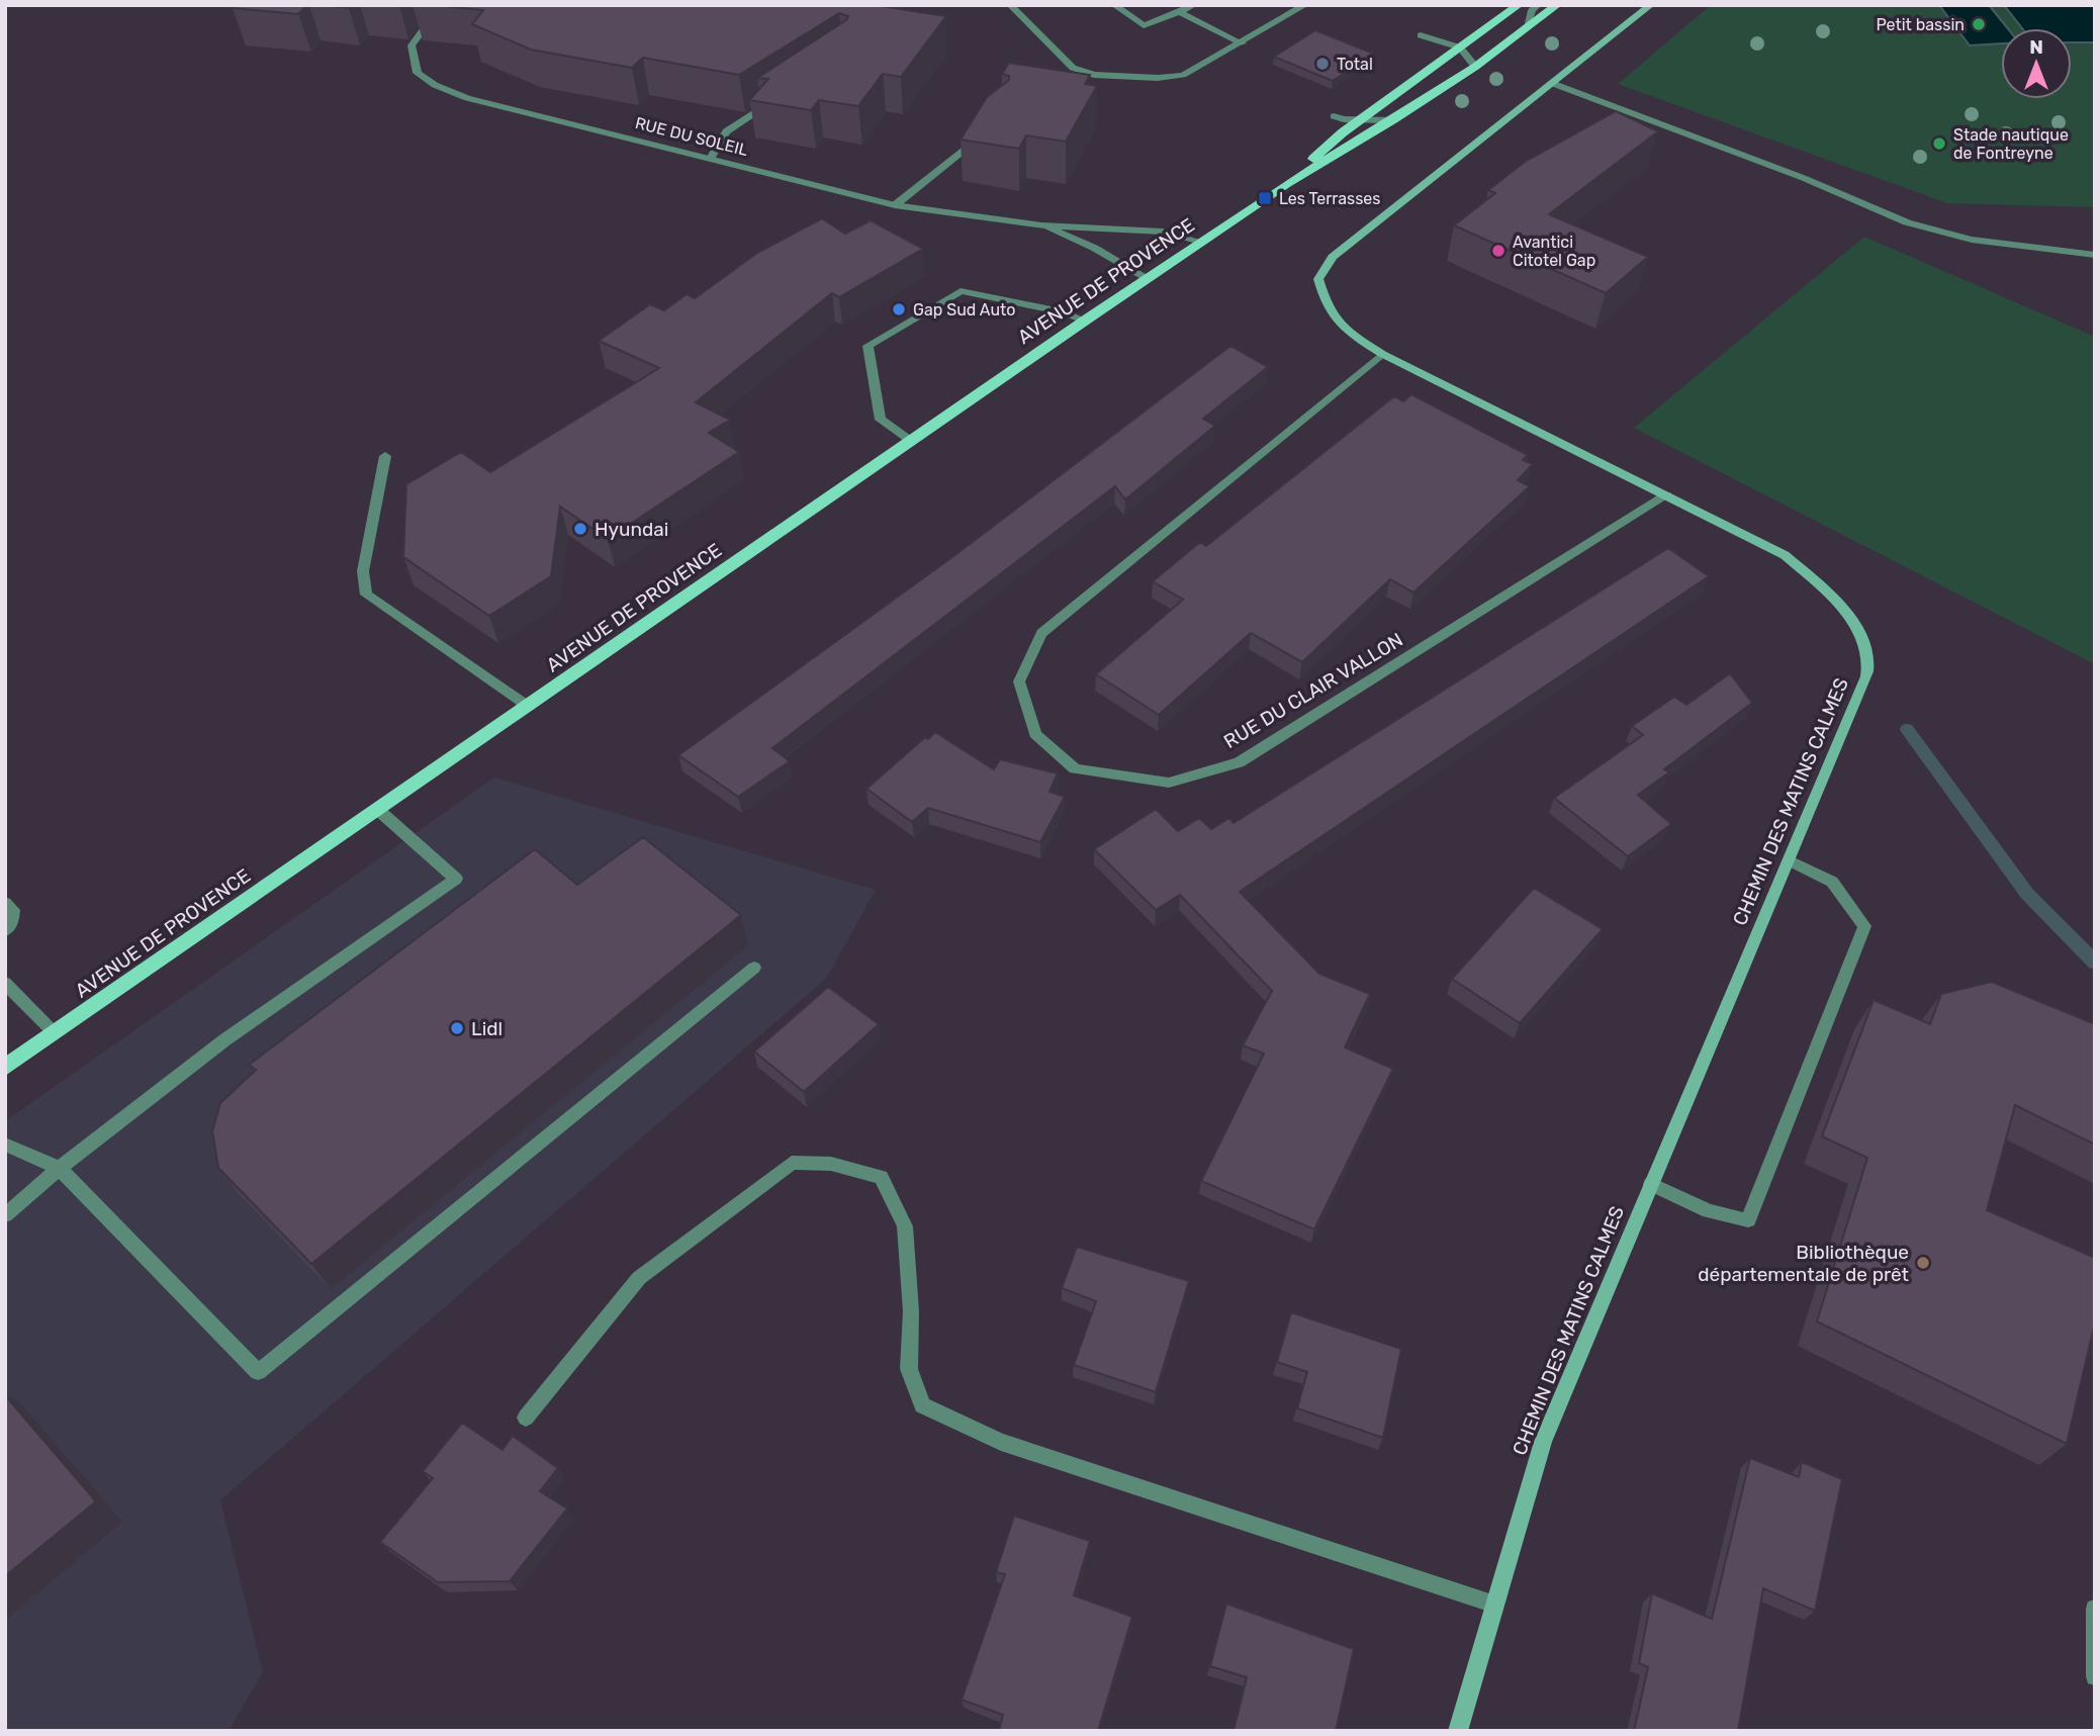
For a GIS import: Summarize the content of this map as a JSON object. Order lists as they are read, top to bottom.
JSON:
{
  "streets": {
    "main road": ["AVENUE DE PROVENCE"],
    "street": ["RUE DU SOLEIL", "RUE DU CLAIR VALLON", "CHEMIN DES MATINS CALMES"]
  },
  "crossings": [
    ["RUE DU SOLEIL", "AVENUE DE PROVENCE"],
    ["RUE DU CLAIR VALLON", "CHEMIN DES MATINS CALMES"]
  ],
  "places": {
    "other": [
      "Petit bassin",
      "Total",
      "Stade nautique de Fontreyne",
      "Avantici Citotel Gap",
      "Gap Sud Auto",
      "Hyundai",
      "Lidl",
      "Bibliothèque départementale de prêt"
    ],
    "transit": ["Les Terrasses"]
  },
  "north": "top"
}
